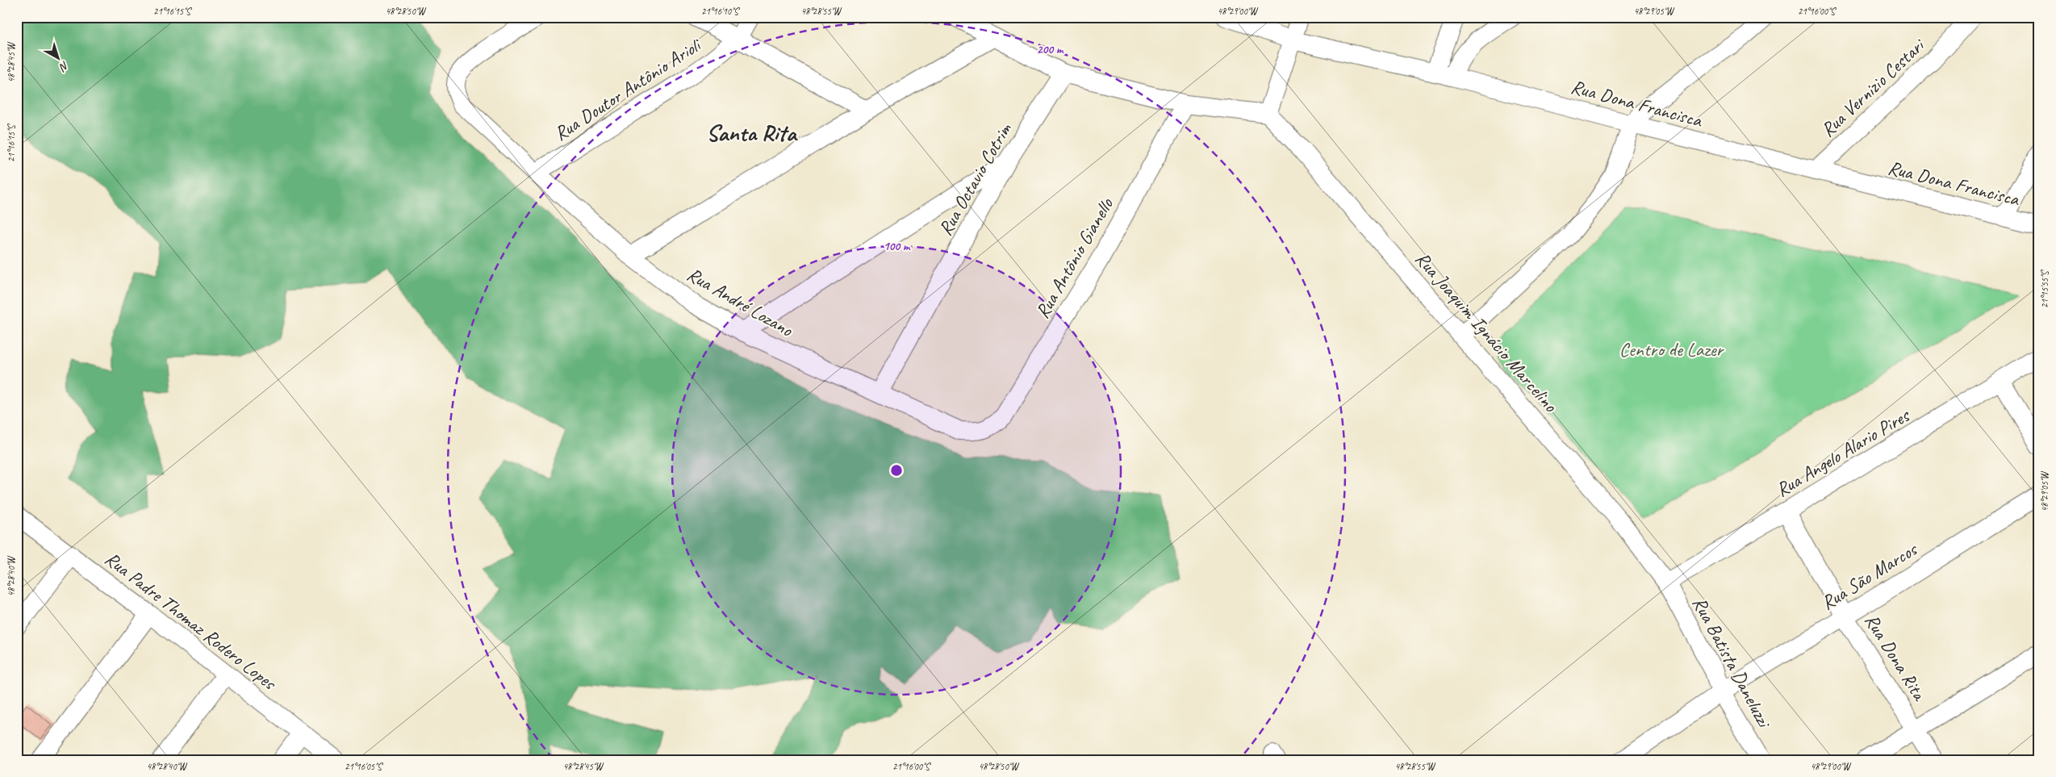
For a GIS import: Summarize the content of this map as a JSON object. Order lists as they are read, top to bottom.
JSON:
{
  "streets": {
    "street": [
      "Rua Vernizio Cestari",
      "Rua Doutor Antônio Arioli",
      "Rua Dona Francisca",
      "Rua Octavio Cotrim",
      "Rua Antônio Gianello",
      "Rua André Lozano",
      "Rua Joaquim Ignácio Marcelino",
      "Rua Angelo Alario Pires",
      "Rua São Marcos",
      "Rua Padre Thomaz Rodero Lopes",
      "Rua Dona Rita",
      "Rua Batista Daneluzzi"
    ]
  },
  "crossings": [
    ["Rua Vernizio Cestari", "Rua Dona Francisca"],
    ["Rua Doutor Antônio Arioli", "Rua André Lozano"],
    ["Rua Octavio Cotrim", "Rua André Lozano"],
    ["Rua Antônio Gianello", "Rua André Lozano"],
    ["Rua Joaquim Ignácio Marcelino", "Rua Angelo Alario Pires"],
    ["Rua Joaquim Ignácio Marcelino", "Rua Batista Daneluzzi"],
    ["Rua Angelo Alario Pires", "Rua Dona Rita"],
    ["Rua Angelo Alario Pires", "Rua Batista Daneluzzi"],
    ["Rua São Marcos", "Rua Dona Rita"],
    ["Rua São Marcos", "Rua Batista Daneluzzi"]
  ],
  "districts": ["Santa Rita"],
  "parks": ["Centro de Lazer"],
  "north": "bottom right",
  "coordinates": [
    "21°16'15\"S",
    "48°28'50\"W",
    "21°16'10\"S",
    "48°28'55\"W",
    "48°29'00\"W",
    "48°29'05\"W",
    "21°16'00\"S",
    "48°28'45\"W",
    "21°15'55\"S",
    "48°28'40\"W",
    "21°16'05\"S"
  ],
  "rings": ["200 m", "100 m"]
}
